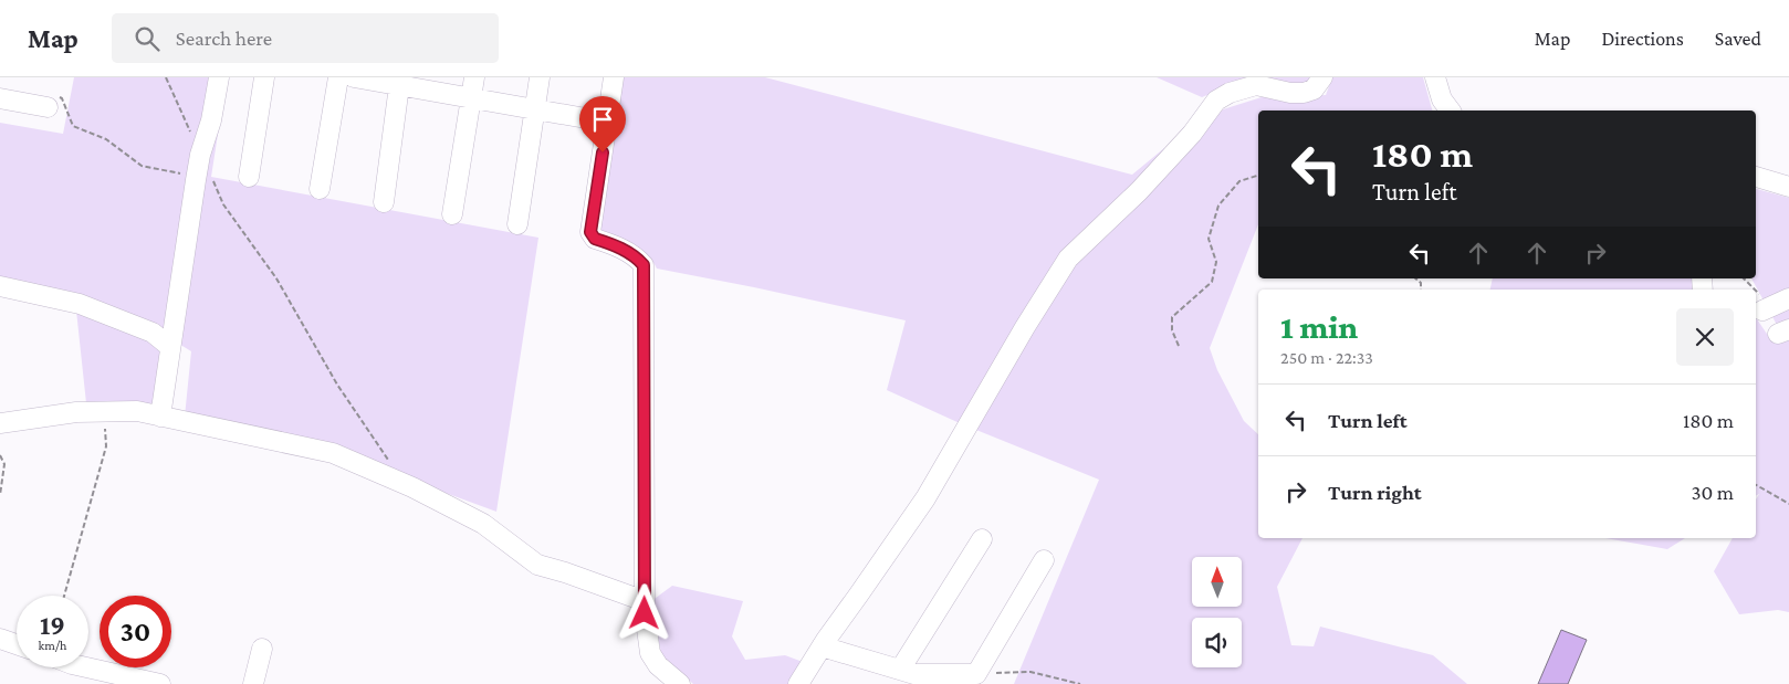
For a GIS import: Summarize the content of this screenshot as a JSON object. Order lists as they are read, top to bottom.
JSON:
{
  "north": "top",
  "page": {
    "header": "Map",
    "search": "Search here",
    "nav": ["Map", "Directions", "Saved"],
    "turn": ["180 m", "Turn left"],
    "heading": ["1 min", "250 m · 22:33"],
    "list": [
      {
        "name": "Turn left",
        "value": "180 m"
      },
      {
        "name": "Turn right",
        "value": "30 m"
      }
    ],
    "speed": "19 km/h",
    "limit": "30"
  }
}
